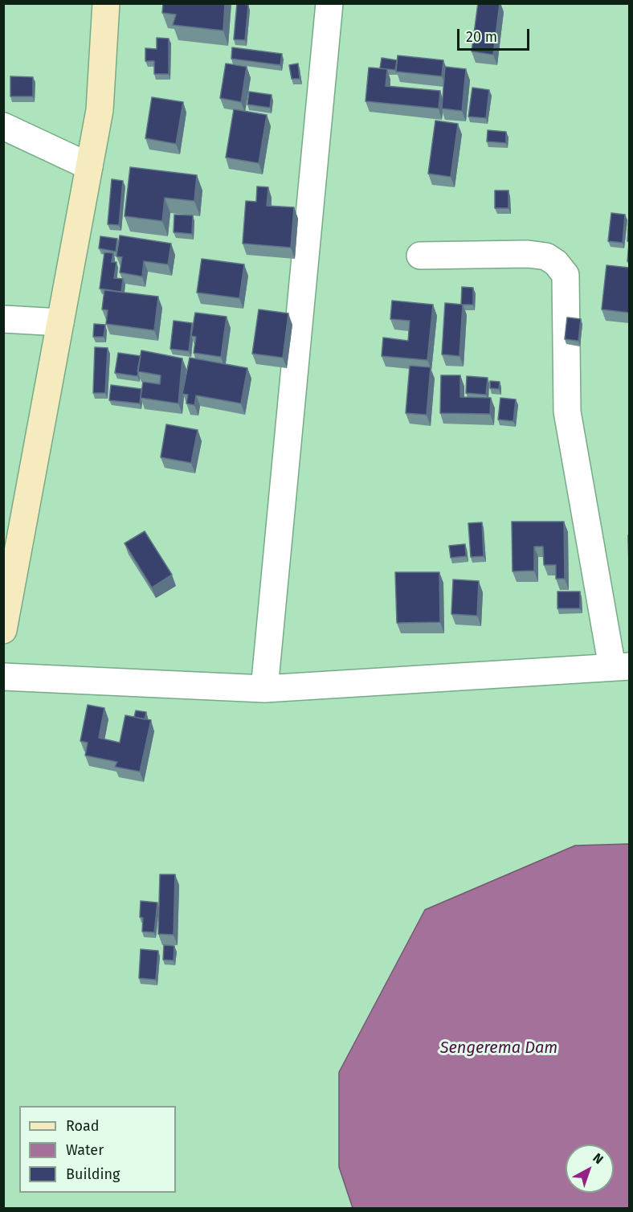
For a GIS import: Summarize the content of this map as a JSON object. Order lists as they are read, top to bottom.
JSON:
{
  "water": ["Sengerema Dam"],
  "legend": ["Road", "Water", "Building"],
  "scale_bar": "20 m",
  "north": "top right"
}
